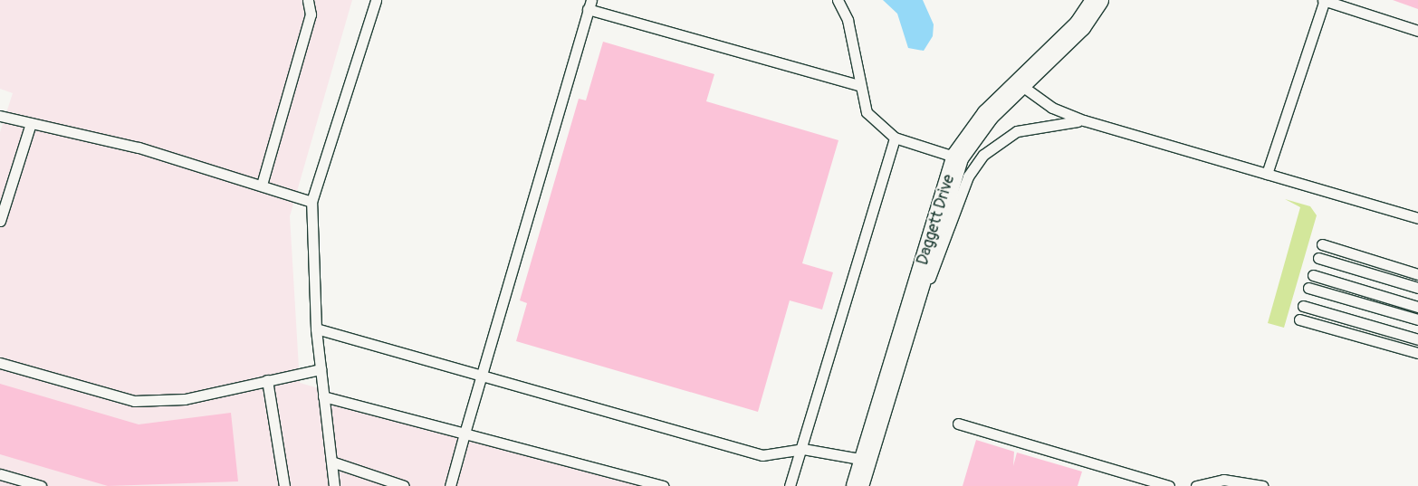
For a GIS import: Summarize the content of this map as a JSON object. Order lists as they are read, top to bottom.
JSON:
{
  "streets": {
    "street": ["Daggett Drive"]
  }
}
